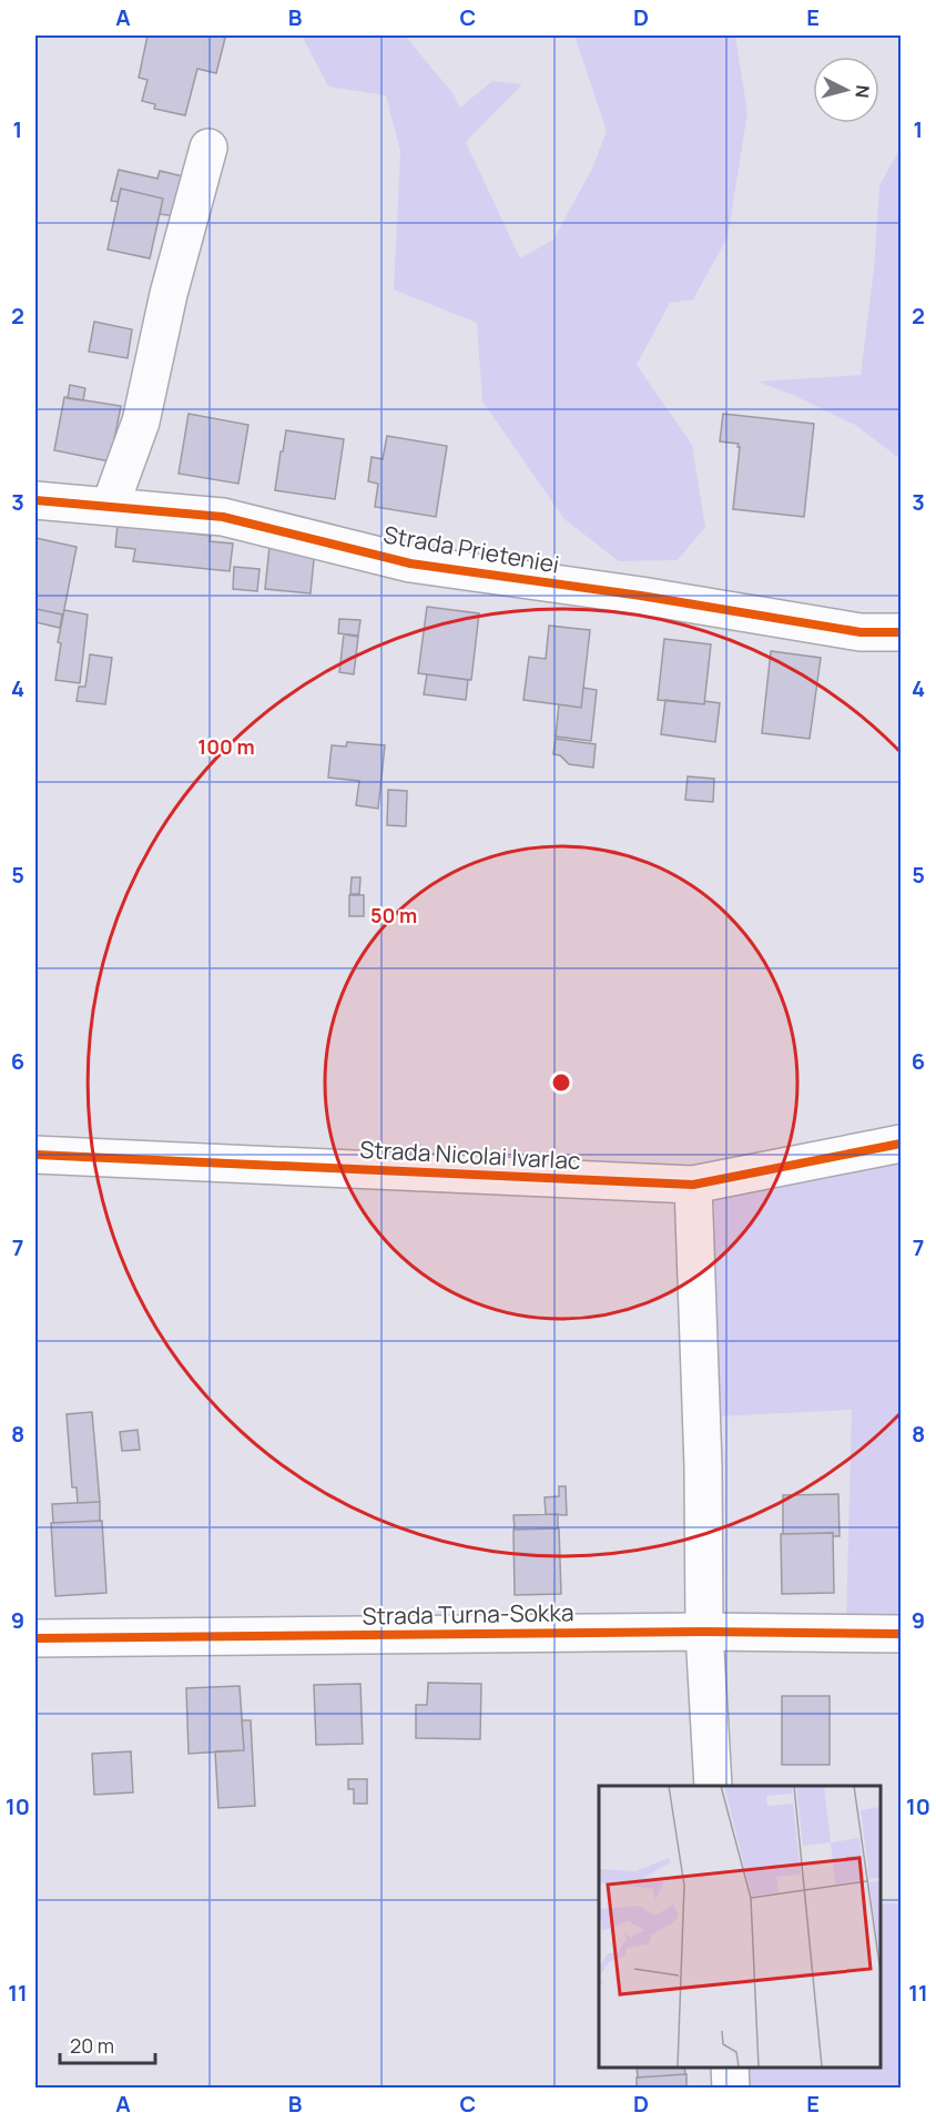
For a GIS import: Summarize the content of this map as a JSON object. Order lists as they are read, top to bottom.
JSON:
{
  "streets": {
    "street": ["Strada Prieteniei", "Strada Nicolai Ivarlac", "Strada Turna-Sokka"]
  },
  "scale_bar": "20 m",
  "north": "right",
  "grid": {
    "columns": [
      "A",
      "B",
      "C",
      "D",
      "E"
    ],
    "rows": [
      "1",
      "2",
      "3",
      "4",
      "5",
      "6",
      "7",
      "8",
      "9",
      "10",
      "11"
    ]
  },
  "rings": ["100 m", "50 m"]
}
